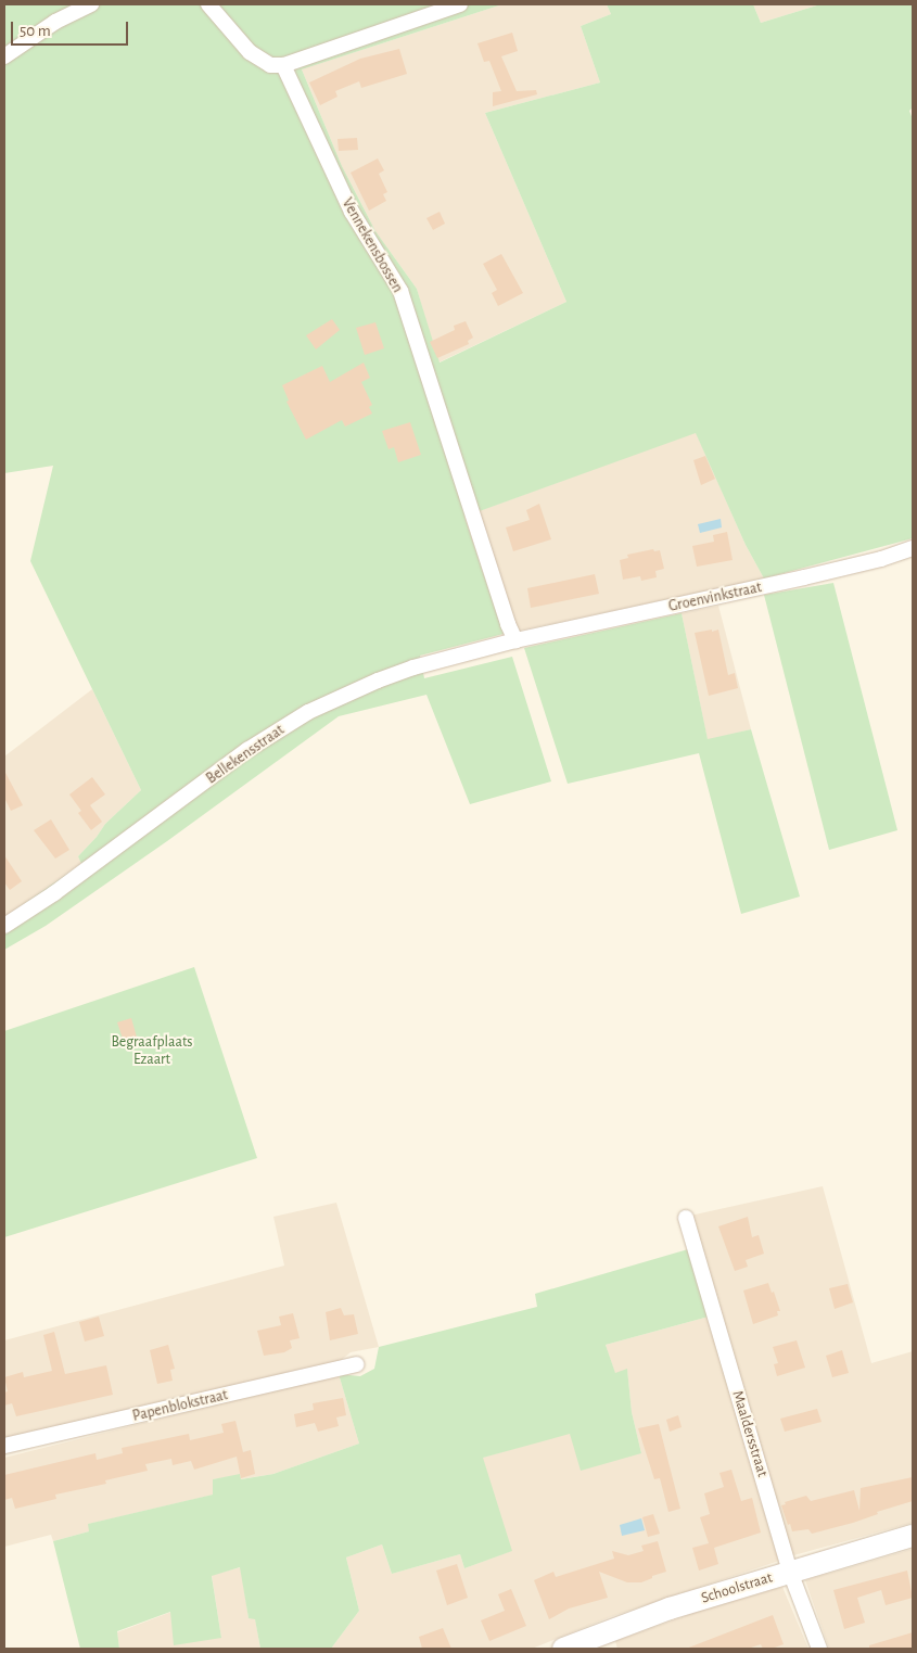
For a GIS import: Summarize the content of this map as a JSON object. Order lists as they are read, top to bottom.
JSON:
{
  "streets": {
    "street": [
      "Vennekensbossen",
      "Groenvinkstraat",
      "Bellekensstraat",
      "Papenblokstraat",
      "Maaldersstraat",
      "Schoolstraat"
    ]
  },
  "crossings": [
    ["Vennekensbossen", "Groenvinkstraat"],
    ["Vennekensbossen", "Bellekensstraat"],
    ["Groenvinkstraat", "Bellekensstraat"],
    ["Maaldersstraat", "Schoolstraat"]
  ],
  "parks": ["Begraafplaats Ezaart"],
  "scale_bar": "50 m"
}
